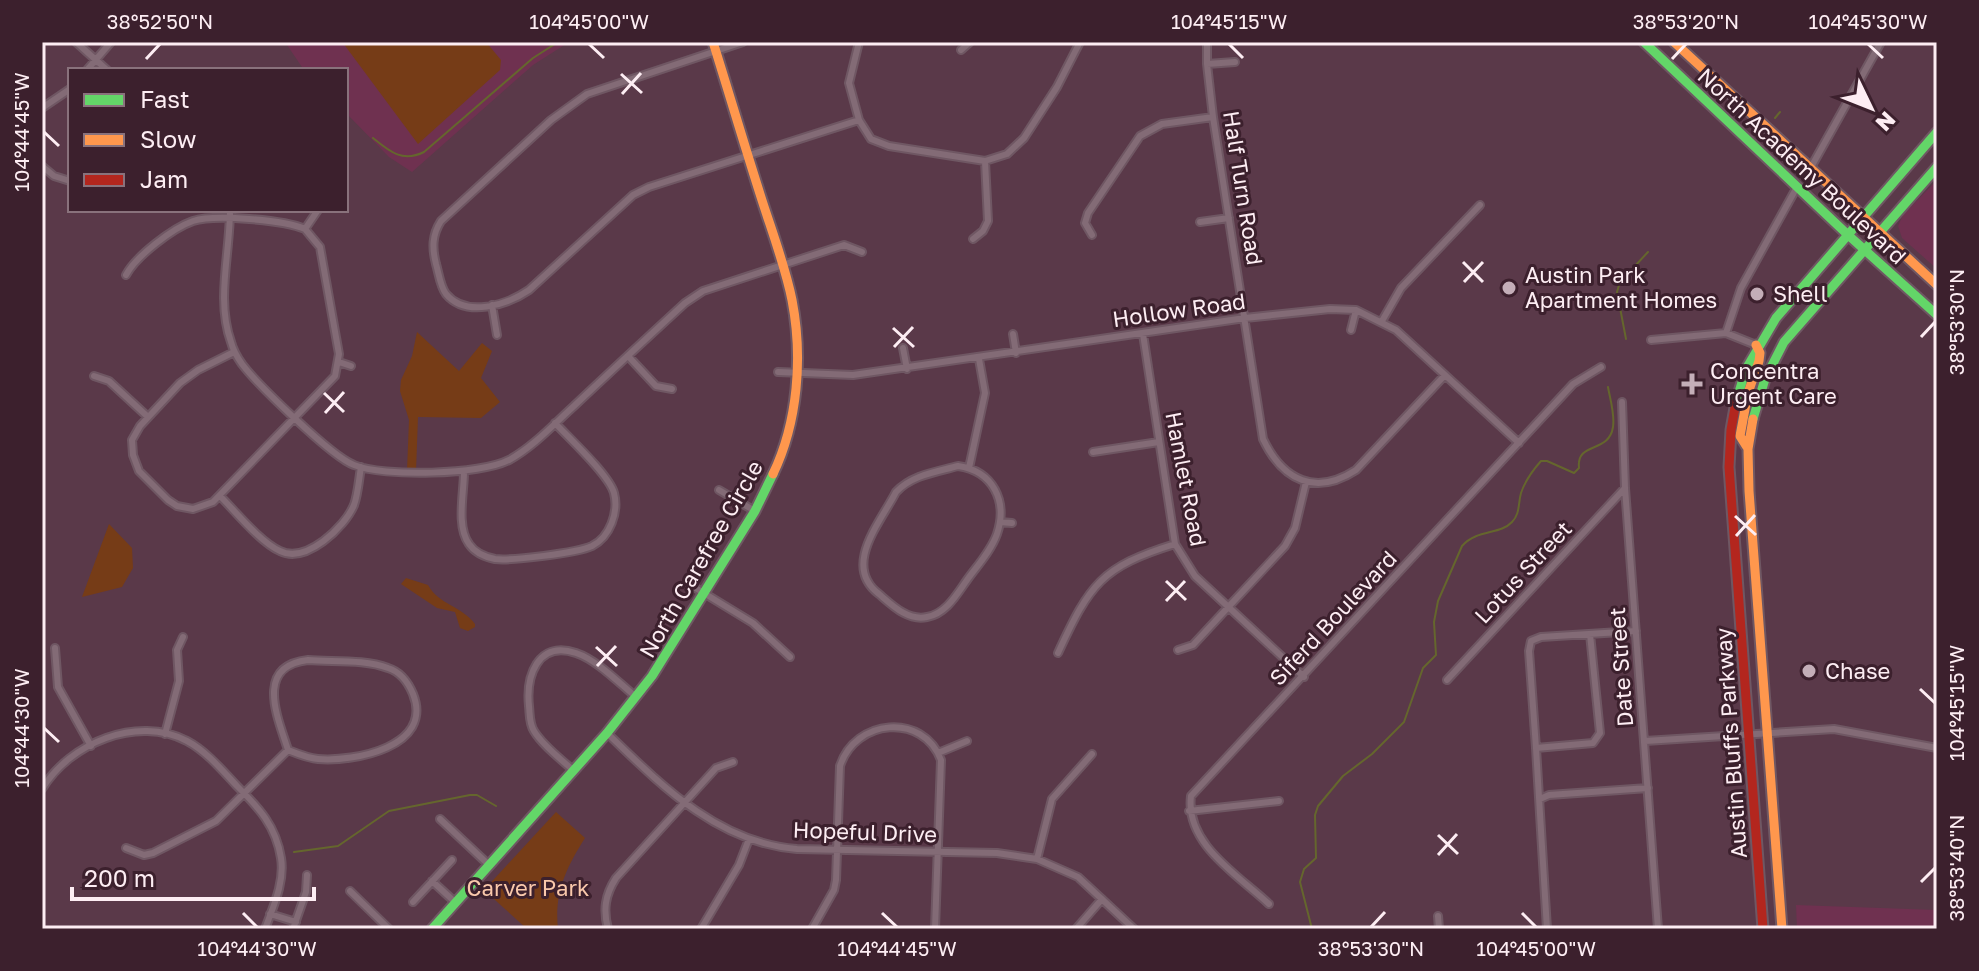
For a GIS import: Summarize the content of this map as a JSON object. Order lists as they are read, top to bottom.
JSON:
{
  "streets": {
    "main road": ["North Academy Boulevard", "North Carefree Circle", "Austin Bluffs Parkway"],
    "street": [
      "Half Turn Road",
      "Hollow Road",
      "Hamlet Road",
      "Lotus Street",
      "Siferd Boulevard",
      "Date Street",
      "Hopeful Drive"
    ]
  },
  "crossings": [
    ["North Academy Boulevard", "Austin Bluffs Parkway"],
    ["Half Turn Road", "Hollow Road"],
    ["Hollow Road", "Hamlet Road"],
    ["Hollow Road", "North Carefree Circle"],
    ["Hollow Road", "Siferd Boulevard"],
    ["Hamlet Road", "Siferd Boulevard"],
    ["North Carefree Circle", "Hopeful Drive"],
    ["Lotus Street", "Date Street"]
  ],
  "parks": ["Carver Park"],
  "places": {
    "other": ["Austin Park Apartment Homes", "Shell", "Chase"],
    "health": ["Concentra Urgent Care"]
  },
  "legend": ["Fast", "Slow", "Jam"],
  "scale_bar": "200 m",
  "north": "bottom right",
  "coordinates": [
    "38°52'50\"N",
    "104°45'00\"W",
    "104°45'15\"W",
    "38°53'20\"N",
    "104°45'30\"W",
    "104°44'45\"W",
    "38°53'30\"N",
    "104°44'30\"W",
    "38°53'40\"N"
  ]
}
